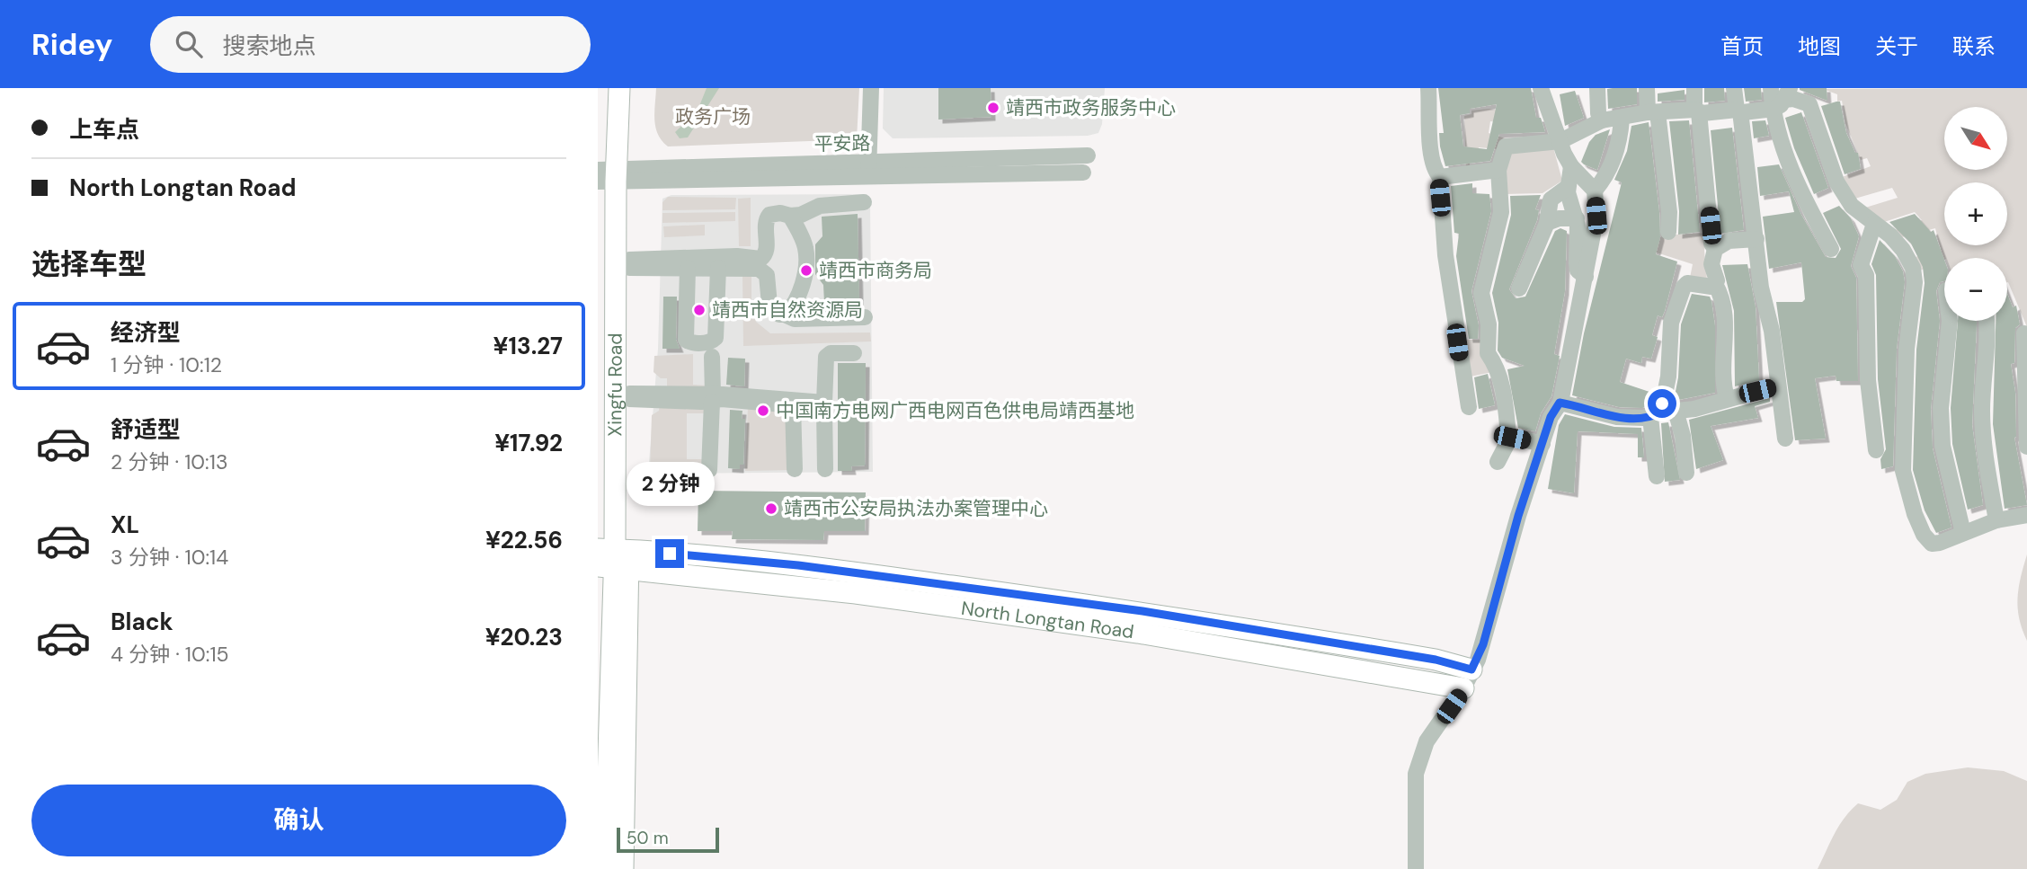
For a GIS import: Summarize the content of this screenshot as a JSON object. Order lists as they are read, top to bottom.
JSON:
{
  "streets": {
    "main road": ["Xingfu Road", "North Longtan Road"],
    "street": ["平安路"]
  },
  "crossings": [
    ["平安路", "Xingfu Road"],
    ["Xingfu Road", "North Longtan Road"]
  ],
  "parks": ["政务广场"],
  "places": [
    "靖西市政务服务中心",
    "靖西市商务局",
    "靖西市自然资源局",
    "中国南方电网广西电网百色供电局靖西基地",
    "靖西市公安局执法办案管理中心"
  ],
  "scale_bar": "50 m",
  "north": "bottom right",
  "page": {
    "header": "Ridey",
    "search": "搜索地点",
    "nav": [
      "首页",
      "地图",
      "关于",
      "联系"
    ],
    "banner": ["上车点", "North Longtan Road"],
    "map_buttons": ["+", "−"],
    "heading": "选择车型",
    "list": [
      {
        "name": "经济型",
        "note": "1 分钟 · 10:12",
        "value": "¥13.27"
      },
      {
        "name": "舒适型",
        "note": "2 分钟 · 10:13",
        "value": "¥17.92"
      },
      {
        "name": "XL",
        "note": "3 分钟 · 10:14",
        "value": "¥22.56"
      },
      {
        "name": "Black",
        "note": "4 分钟 · 10:15",
        "value": "¥20.23"
      }
    ],
    "bubble": "2 分钟",
    "buttons": "确认",
    "scale": "50 m"
  }
}
